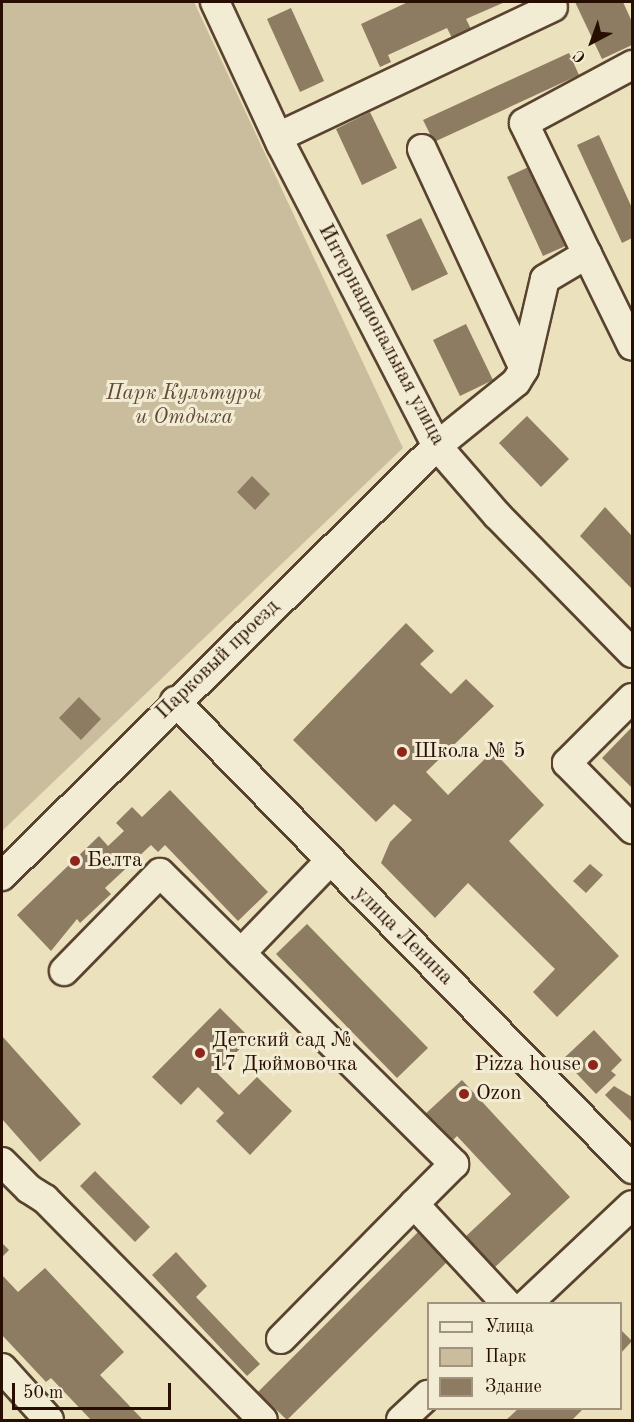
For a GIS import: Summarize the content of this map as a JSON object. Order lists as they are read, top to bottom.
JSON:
{
  "streets": {
    "street": ["Интернациональная улица", "Парковый проезд", "улица Ленина"]
  },
  "crossings": [
    ["Интернациональная улица", "Парковый проезд"],
    ["Парковый проезд", "улица Ленина"]
  ],
  "parks": ["Парк Культуры и Отдыха"],
  "places": [
    "Школа № 5",
    "Белта",
    "Детский сад № 17 Дюймовочка",
    "Pizza house",
    "Ozon"
  ],
  "legend": ["Улица", "Парк", "Здание"],
  "scale_bar": "50 m",
  "north": "bottom left"
}
